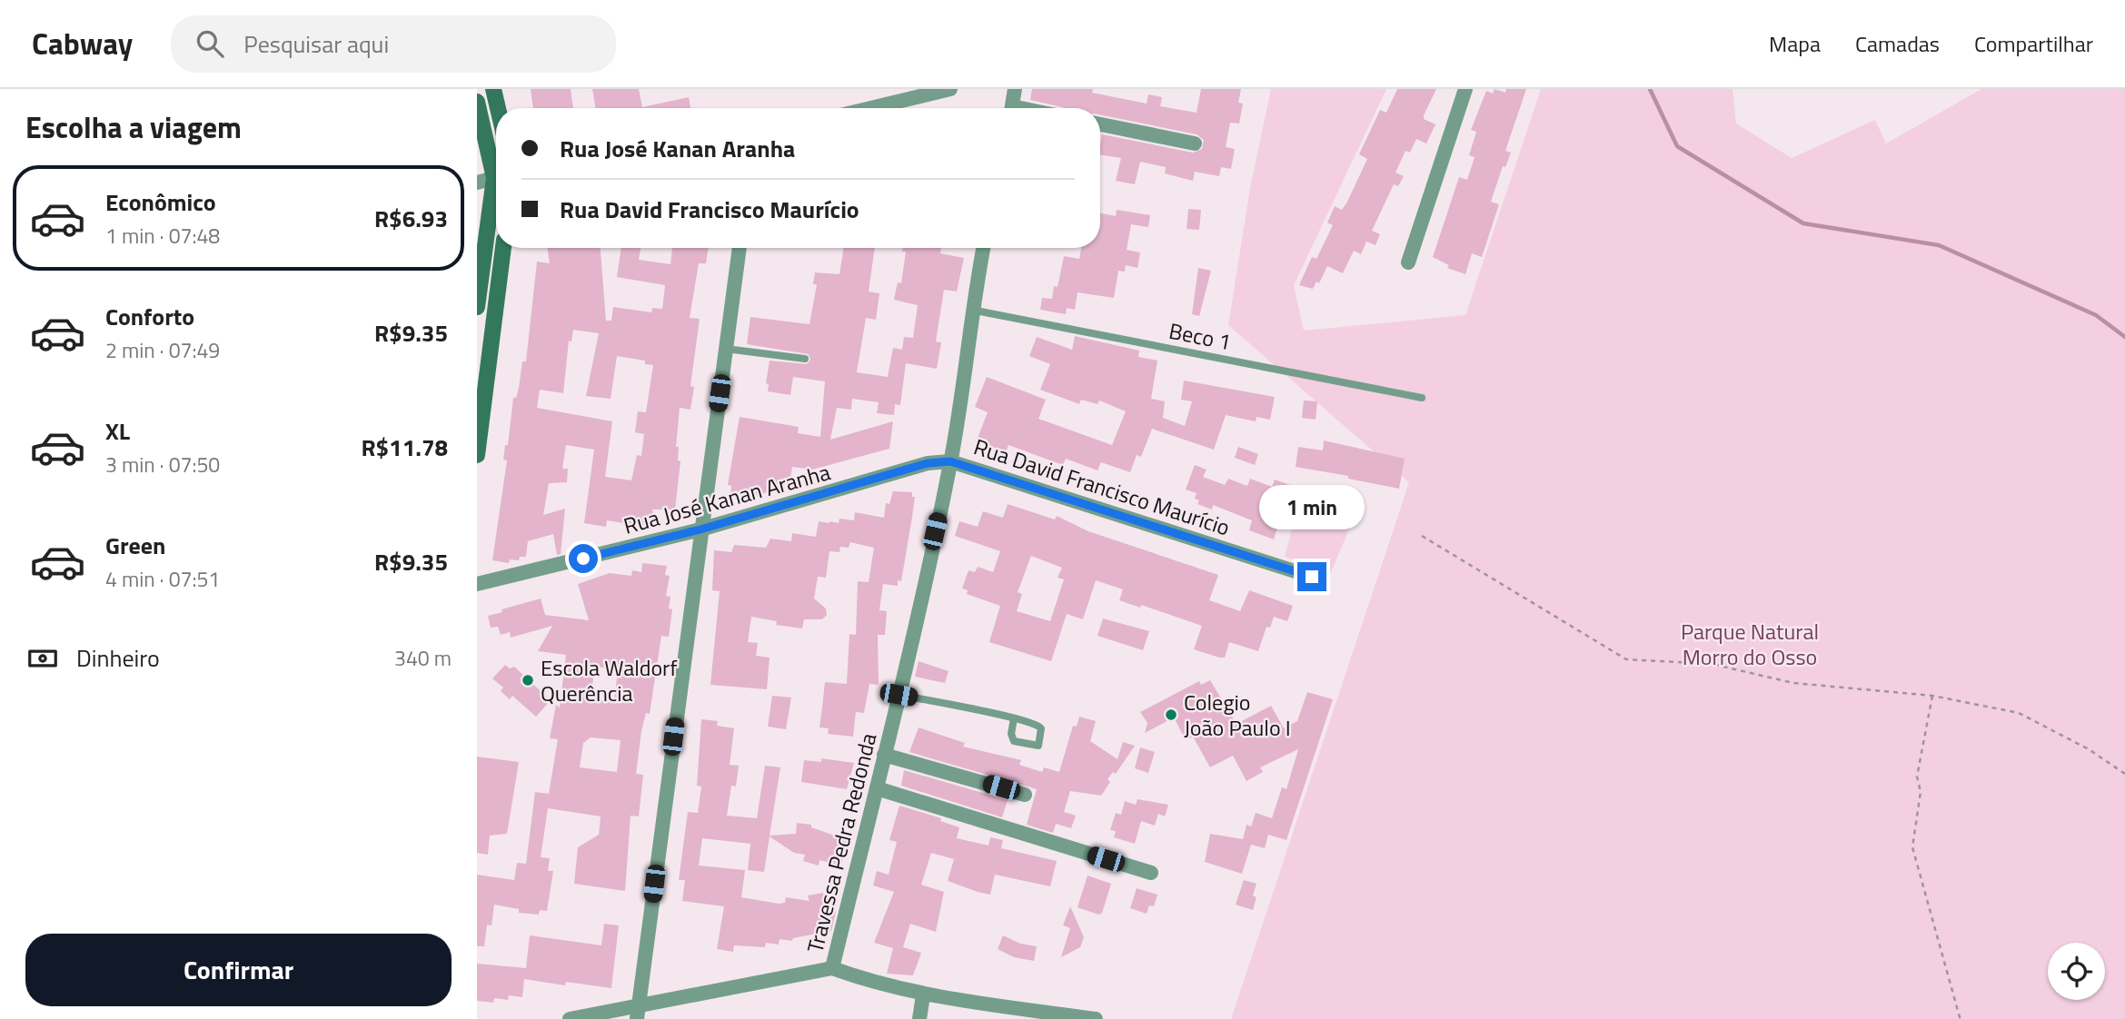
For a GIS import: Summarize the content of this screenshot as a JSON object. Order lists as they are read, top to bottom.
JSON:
{
  "streets": {
    "street": ["Rua David Francisco Maurício", "Rua José Kanan Aranha", "Travessa Pedra Redonda"],
    "lane": ["Beco 1"]
  },
  "crossings": [
    ["Beco 1", "Travessa Pedra Redonda"],
    ["Rua David Francisco Maurício", "Rua José Kanan Aranha"],
    ["Rua David Francisco Maurício", "Travessa Pedra Redonda"],
    ["Rua José Kanan Aranha", "Travessa Pedra Redonda"]
  ],
  "parks": ["Parque Natural Morro do Osso"],
  "places": ["Escola Waldorf Querência", "Colegio João Paulo I"],
  "page": {
    "header": "Cabway",
    "search": "Pesquisar aqui",
    "nav": ["Mapa", "Camadas", "Compartilhar"],
    "heading": "Escolha a viagem",
    "banner": ["Rua José Kanan Aranha", "Rua David Francisco Maurício"],
    "list": [
      {
        "name": "Econômico",
        "note": "1 min · 07:48",
        "value": "R$6.93"
      },
      {
        "name": "Conforto",
        "note": "2 min · 07:49",
        "value": "R$9.35"
      },
      {
        "name": "XL",
        "note": "3 min · 07:50",
        "value": "R$11.78"
      },
      {
        "name": "Green",
        "note": "4 min · 07:51",
        "value": "R$9.35"
      }
    ],
    "bubble": "1 min",
    "pay": ["Dinheiro", "340 m"],
    "buttons": "Confirmar"
  }
}
